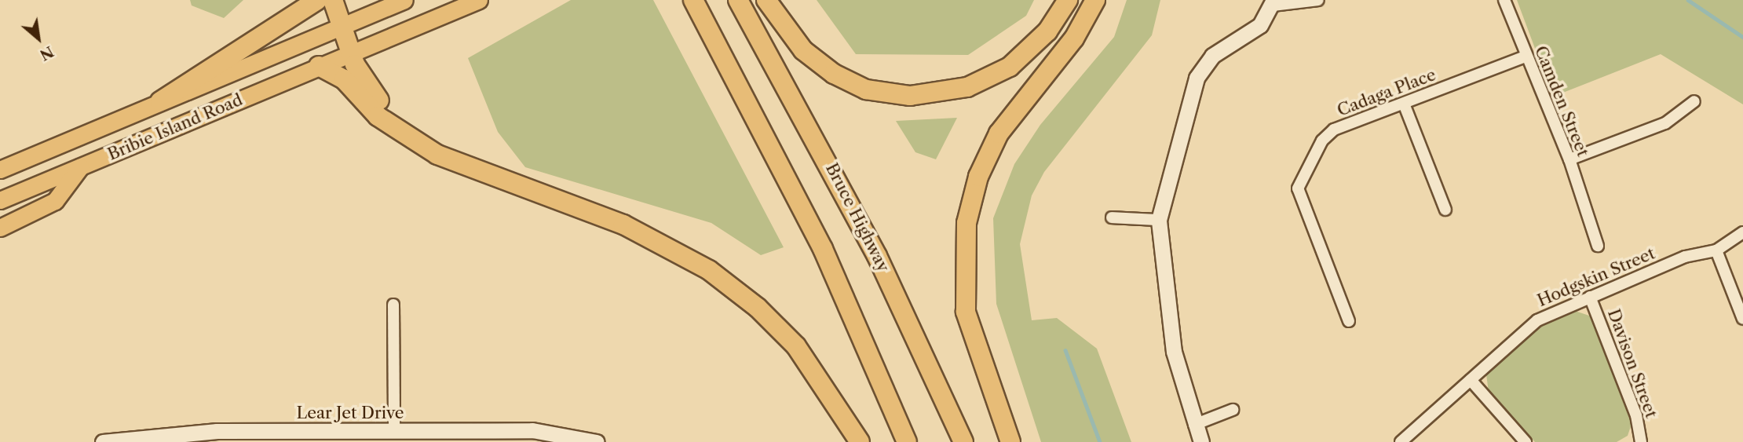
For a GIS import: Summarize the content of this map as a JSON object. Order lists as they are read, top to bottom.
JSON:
{
  "streets": {
    "highway": ["Bruce Highway"],
    "main road": ["Bribie Island Road"],
    "street": [
      "Cadaga Place",
      "Camden Street",
      "Hodgskin Street",
      "Davison Street",
      "Lear Jet Drive"
    ]
  },
  "crossings": [
    ["Cadaga Place", "Camden Street"],
    ["Hodgskin Street", "Davison Street"]
  ],
  "north": "bottom right"
}
